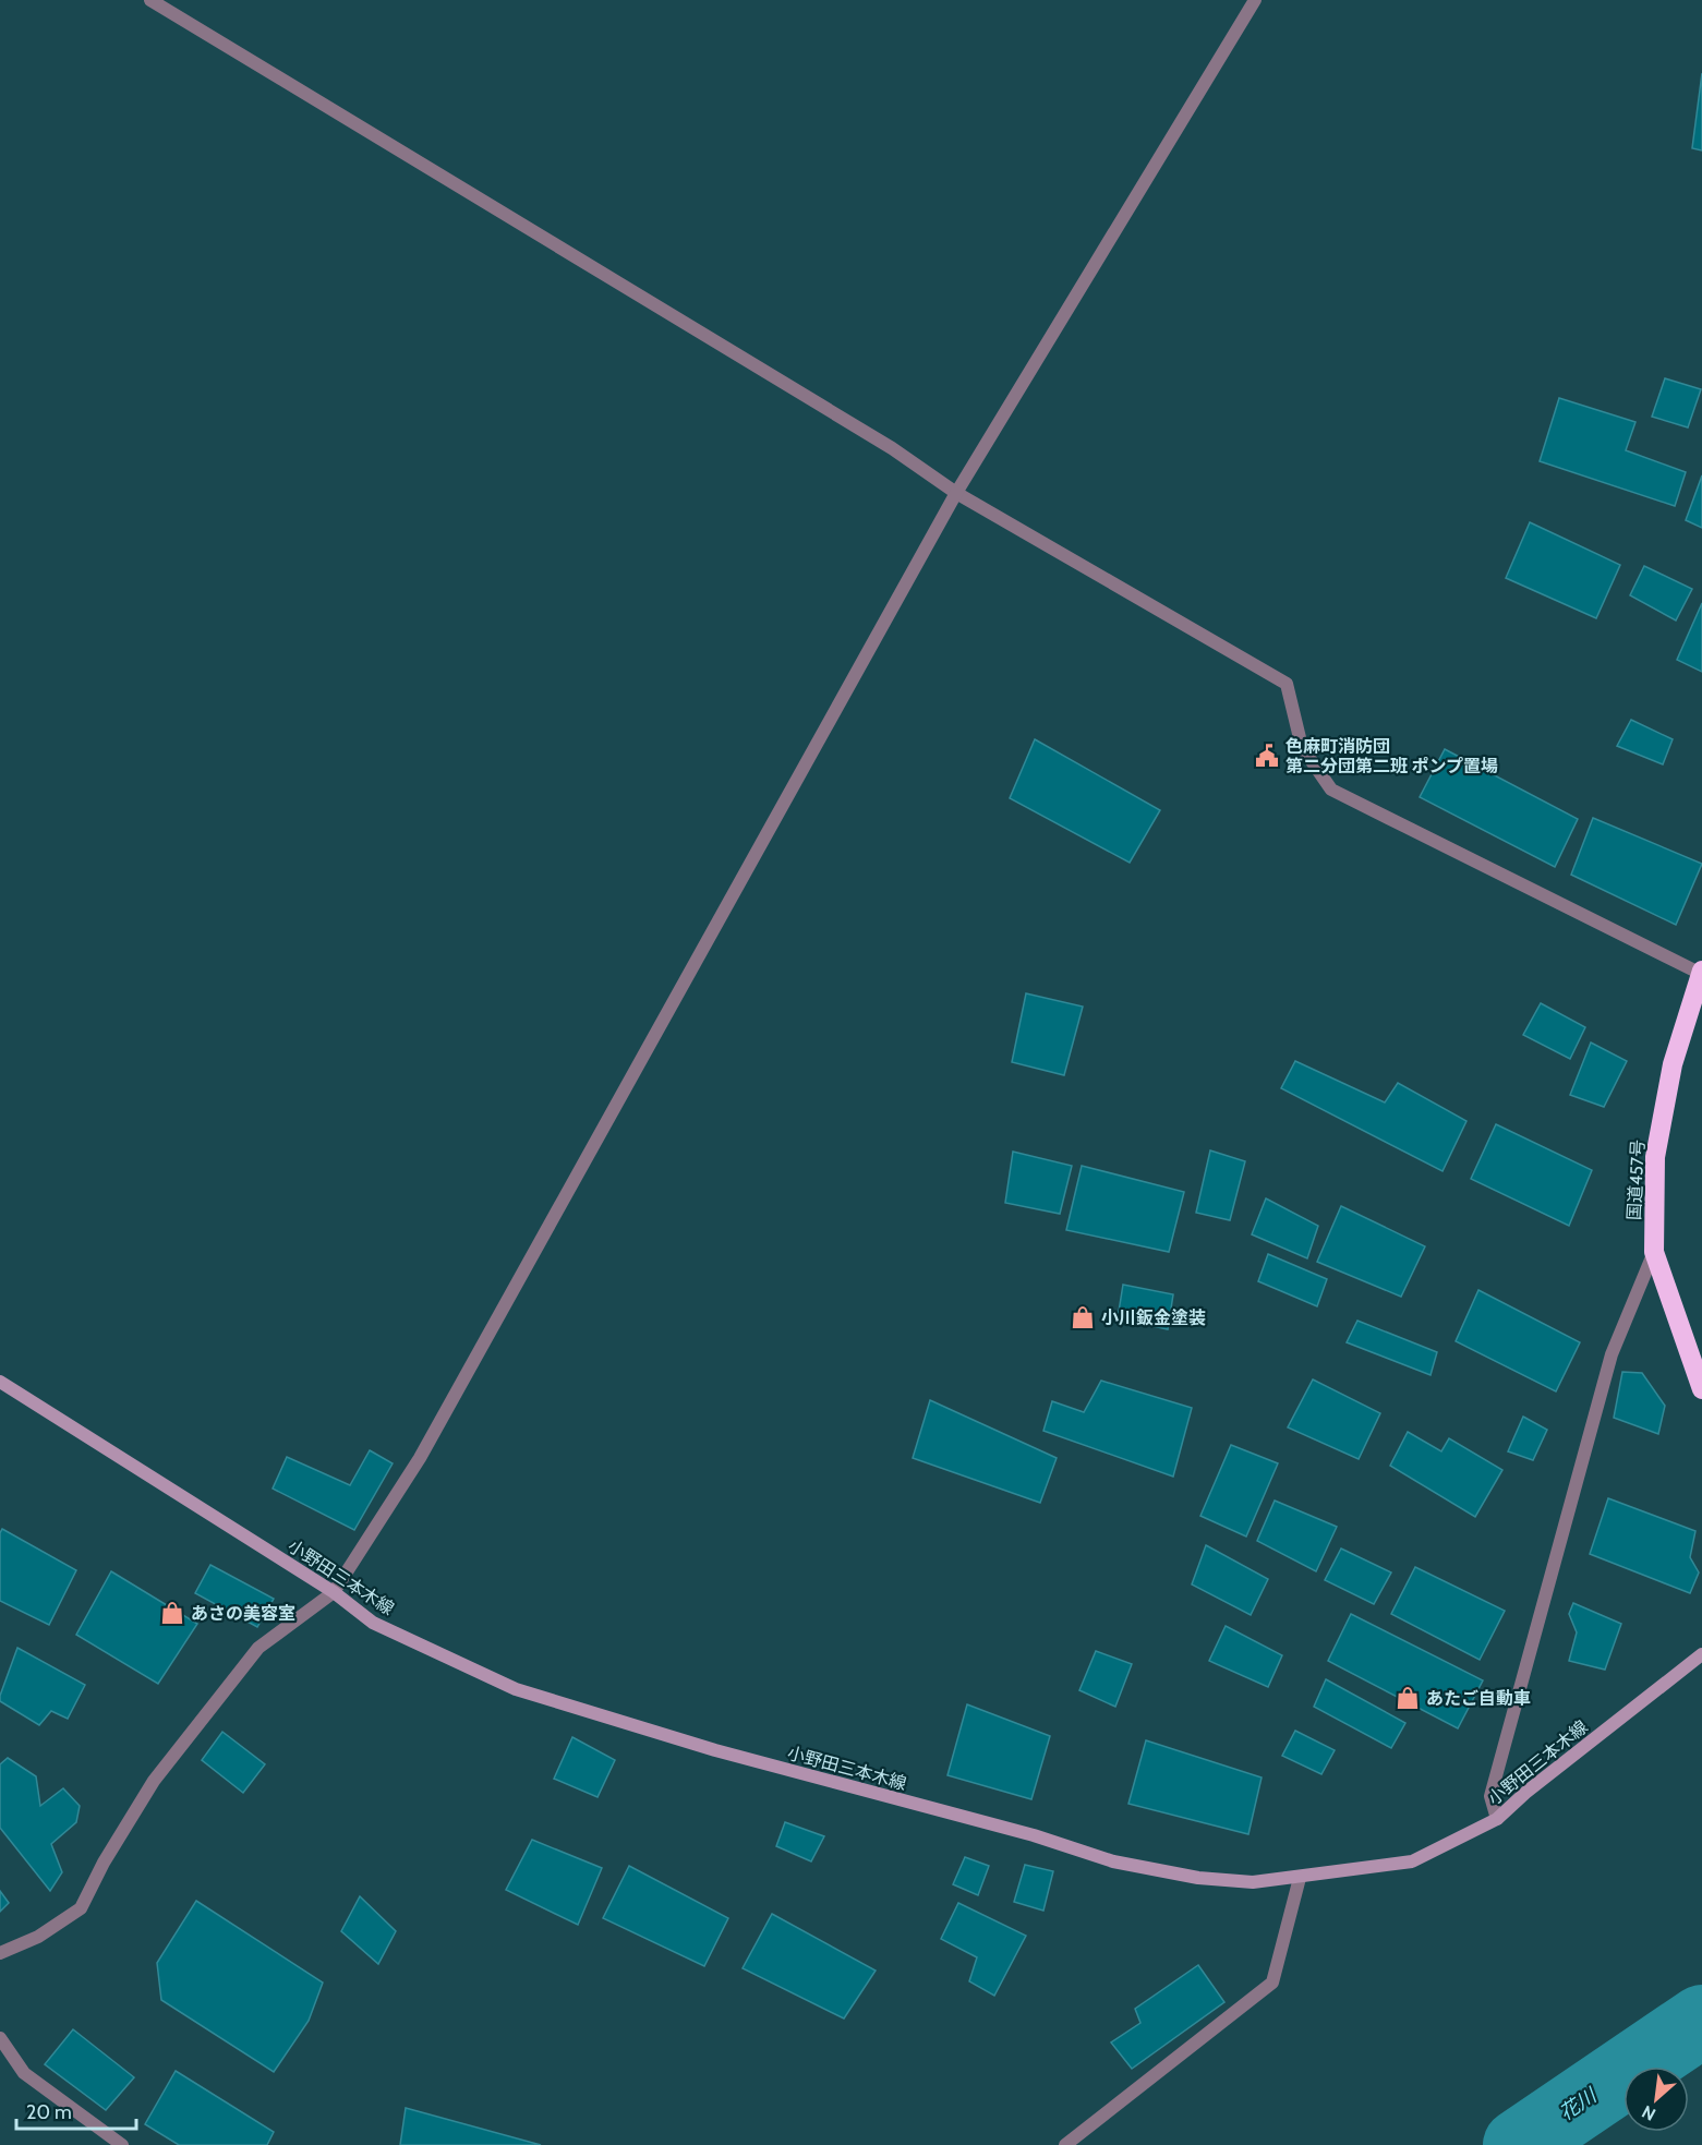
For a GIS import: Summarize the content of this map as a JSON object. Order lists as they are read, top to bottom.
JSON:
{
  "streets": {
    "highway": ["国道457号"],
    "main road": ["小野田三本木線"]
  },
  "water": ["花川"],
  "places": {
    "public building": ["色麻町消防団 第二分団第二班 ポンプ置場"],
    "shop": ["小川鈑金塗装", "あさの美容室", "あたご自動車"]
  },
  "scale_bar": "20 m",
  "north": "bottom left"
}
